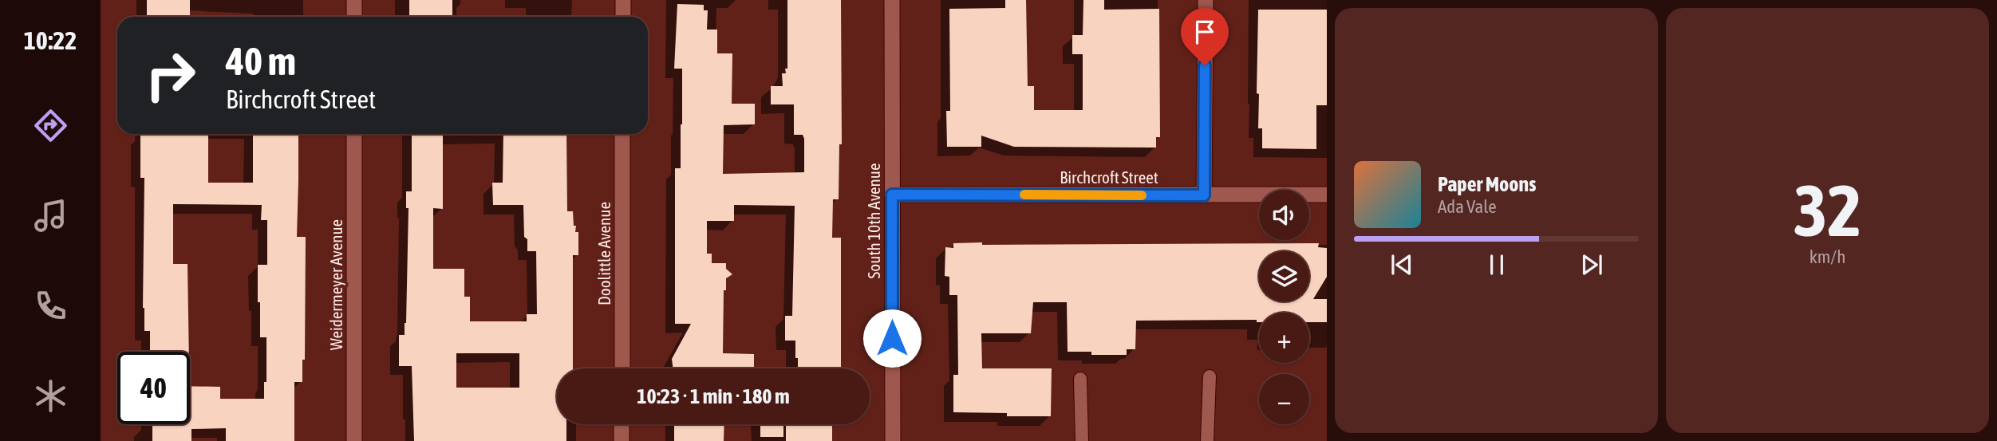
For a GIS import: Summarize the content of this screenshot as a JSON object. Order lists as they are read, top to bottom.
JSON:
{
  "streets": {
    "street": [
      "Birchcroft Street",
      "South 10th Avenue",
      "Doolittle Avenue",
      "Weidermeyer Avenue"
    ]
  },
  "crossings": [
    ["Birchcroft Street", "South 10th Avenue"]
  ],
  "page": {
    "tabs": "10:22",
    "tile": ["32", "km/h"],
    "turn": ["40 m", "Birchcroft Street"],
    "song": ["Paper Moons", "Ada Vale"],
    "map_buttons": ["+", "−"],
    "limit": "40",
    "trip": "10:23 · 1 min · 180 m"
  }
}
